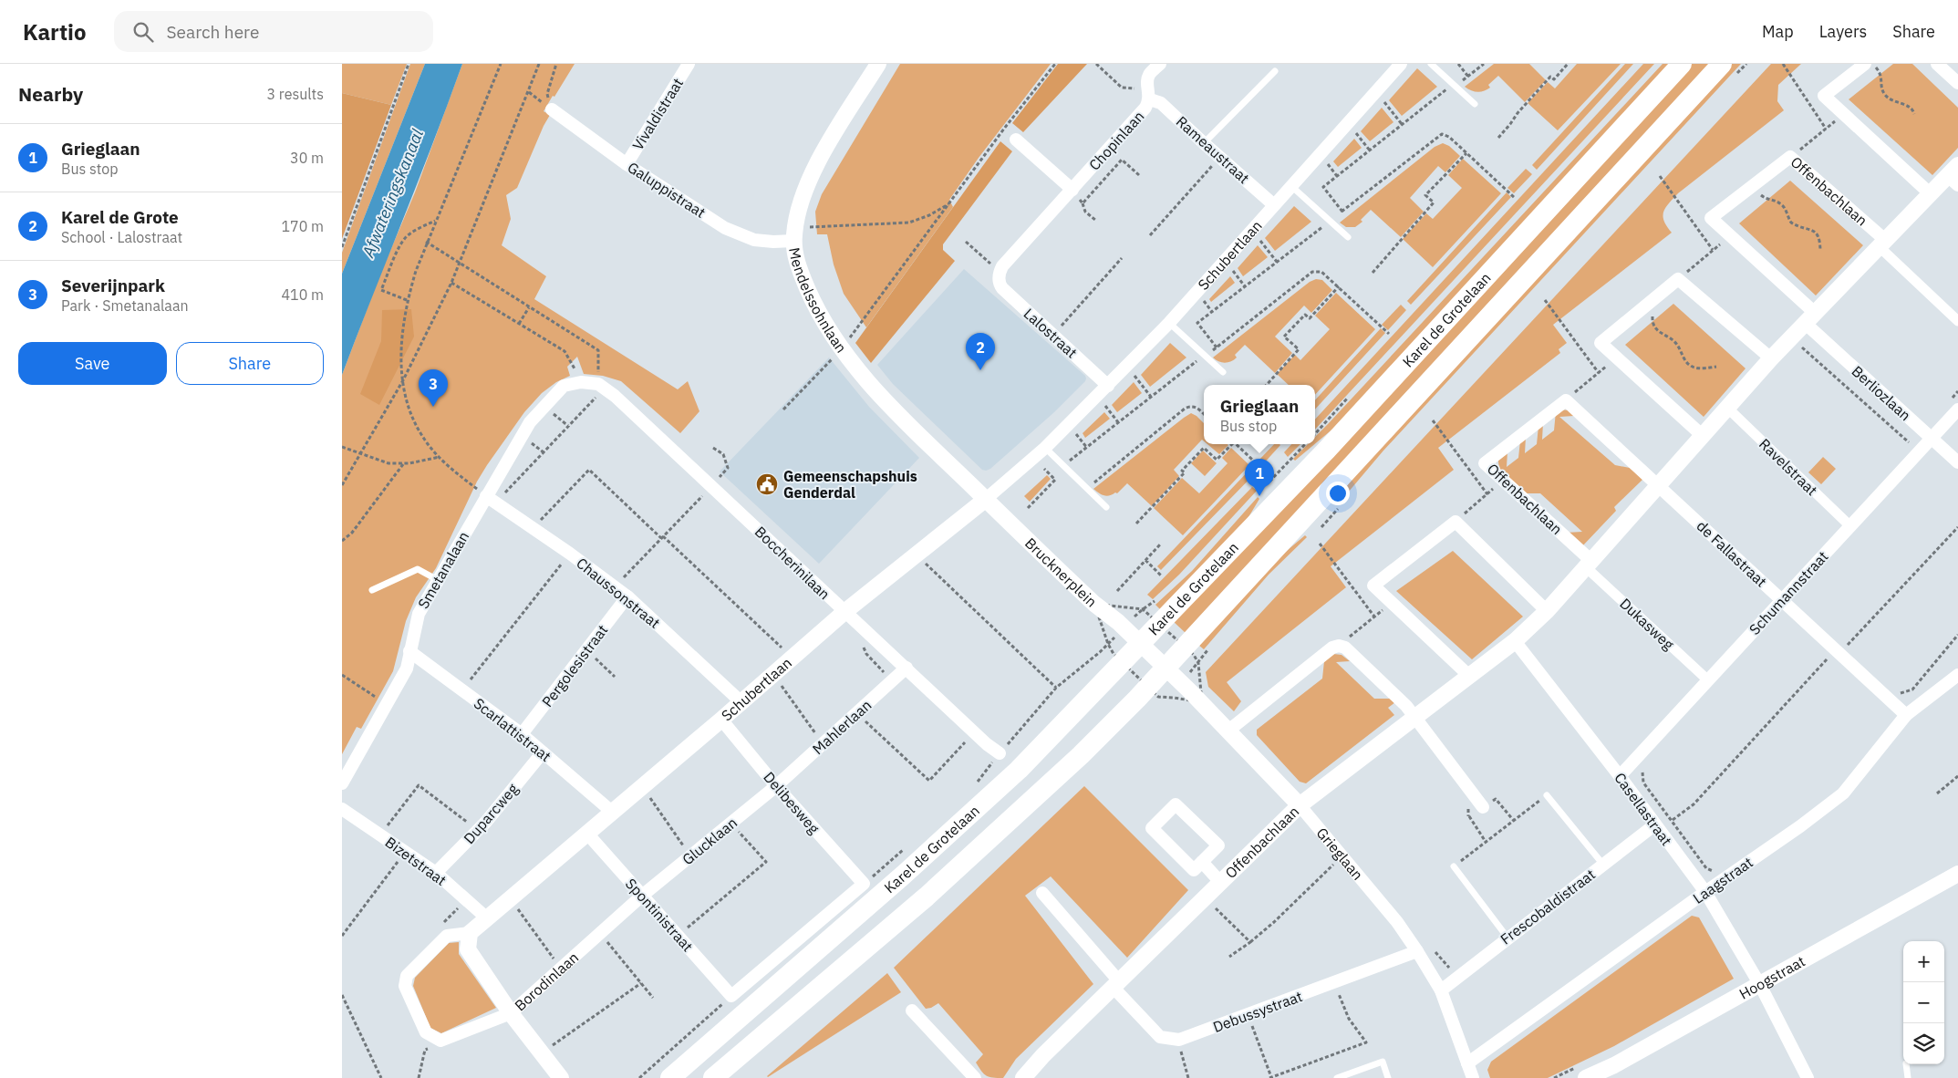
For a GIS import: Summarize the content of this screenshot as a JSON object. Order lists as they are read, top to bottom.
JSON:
{
  "streets": {
    "main road": ["Karel de Grotelaan"],
    "street": [
      "Vivaldistraat",
      "Chopinlaan",
      "Rameaustraat",
      "Galuppistraat",
      "Offenbachlaan",
      "Schubertlaan",
      "Mendelssohnlaan",
      "Lalostraat",
      "Berliozlaan",
      "Ravelstraat",
      "de Fallastraat",
      "Boccherinilaan",
      "Smetanalaan",
      "Brucknerplein",
      "Chaussonstraat",
      "Schumannstraat",
      "Dukasweg",
      "Pergolesistraat",
      "Mahlerlaan",
      "Scarlattistraat",
      "Delibesweg",
      "Casellastraat",
      "Duparcweg",
      "Glucklaan",
      "Grieglaan",
      "Bizetstraat",
      "Laagstraat",
      "Frescobaldistraat",
      "Spontinistraat",
      "Hoogstraat",
      "Borodinlaan",
      "Debussystraat"
    ]
  },
  "crossings": [
    ["Vivaldistraat", "Galuppistraat"],
    ["Chopinlaan", "Rameaustraat"],
    ["Chopinlaan", "Lalostraat"],
    ["Rameaustraat", "Schubertlaan"],
    ["Galuppistraat", "Mendelssohnlaan"],
    ["Offenbachlaan", "Berliozlaan"],
    ["Offenbachlaan", "Ravelstraat"],
    ["Offenbachlaan", "de Fallastraat"],
    ["Offenbachlaan", "Dukasweg"],
    ["Offenbachlaan", "Casellastraat"],
    ["Offenbachlaan", "Grieglaan"],
    ["Schubertlaan", "Mendelssohnlaan"],
    ["Schubertlaan", "Lalostraat"],
    ["Schubertlaan", "Boccherinilaan"],
    ["Schubertlaan", "Brucknerplein"],
    ["Schubertlaan", "Chaussonstraat"],
    ["Schubertlaan", "Scarlattistraat"],
    ["Schubertlaan", "Delibesweg"],
    ["Schubertlaan", "Bizetstraat"],
    ["Schubertlaan", "Spontinistraat"],
    ["Mendelssohnlaan", "Brucknerplein"],
    ["Karel de Grotelaan", "Boccherinilaan"],
    ["Karel de Grotelaan", "Brucknerplein"],
    ["Karel de Grotelaan", "Delibesweg"],
    ["Karel de Grotelaan", "Grieglaan"],
    ["Karel de Grotelaan", "Spontinistraat"],
    ["Berliozlaan", "Schumannstraat"],
    ["Ravelstraat", "Schumannstraat"],
    ["de Fallastraat", "Schumannstraat"],
    ["de Fallastraat", "Laagstraat"],
    ["Boccherinilaan", "Mahlerlaan"],
    ["Smetanalaan", "Chaussonstraat"],
    ["Smetanalaan", "Scarlattistraat"],
    ["Brucknerplein", "Grieglaan"],
    ["Chaussonstraat", "Pergolesistraat"],
    ["Schumannstraat", "Dukasweg"],
    ["Schumannstraat", "Casellastraat"],
    ["Pergolesistraat", "Scarlattistraat"],
    ["Mahlerlaan", "Delibesweg"],
    ["Mahlerlaan", "Glucklaan"],
    ["Scarlattistraat", "Duparcweg"],
    ["Delibesweg", "Glucklaan"],
    ["Casellastraat", "Laagstraat"],
    ["Casellastraat", "Frescobaldistraat"],
    ["Casellastraat", "Hoogstraat"],
    ["Duparcweg", "Bizetstraat"],
    ["Glucklaan", "Spontinistraat"],
    ["Glucklaan", "Borodinlaan"],
    ["Grieglaan", "Laagstraat"],
    ["Grieglaan", "Frescobaldistraat"],
    ["Grieglaan", "Debussystraat"],
    ["Spontinistraat", "Borodinlaan"]
  ],
  "water": ["Afwateringskanaal"],
  "places": {
    "public building": ["Gemeenschapshuis Genderdal"]
  },
  "page": {
    "header": "Kartio",
    "search": "Search here",
    "nav": ["Map", "Layers", "Share"],
    "heading": ["Nearby", "3 results"],
    "list": [
      {
        "mark": "1",
        "name": "Grieglaan",
        "note": "Bus stop",
        "value": "30 m"
      },
      {
        "mark": "2",
        "name": "Karel de Grote",
        "note": "School · Lalostraat",
        "value": "170 m"
      },
      {
        "mark": "3",
        "name": "Severijnpark",
        "note": "Park · Smetanalaan",
        "value": "410 m"
      }
    ],
    "buttons": ["Save", "Share"],
    "pins": ["2", "3", "1"],
    "popup": ["Grieglaan", "Bus stop"],
    "map_buttons": ["+", "−"]
  }
}
